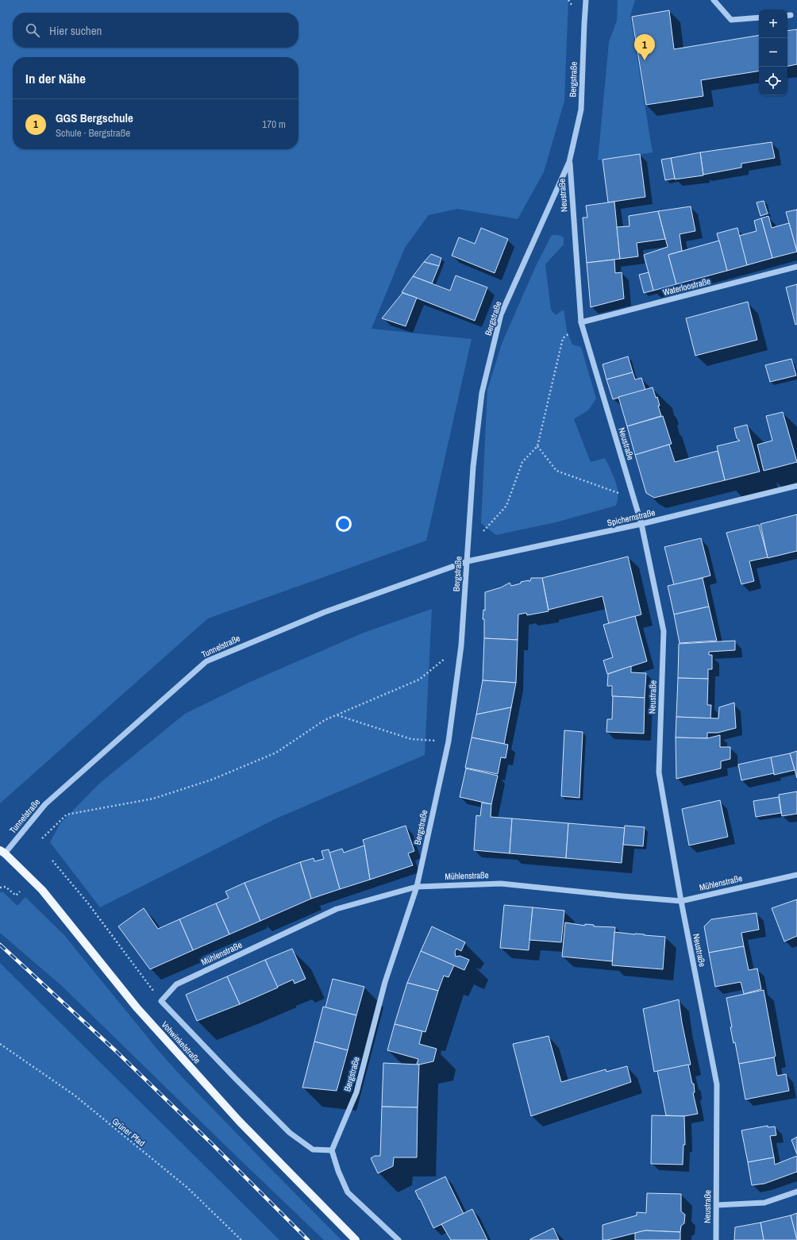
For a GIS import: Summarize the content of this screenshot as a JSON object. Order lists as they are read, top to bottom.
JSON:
{
  "streets": {
    "main road": ["Vohwinkelstraße"],
    "street": [
      "Bergstraße",
      "Neustraße",
      "Waterloostraße",
      "Spichernstraße",
      "Tunnelstraße",
      "Mühlenstraße"
    ],
    "path": ["Grüner Pfad"]
  },
  "crossings": [
    ["Bergstraße", "Neustraße"],
    ["Bergstraße", "Spichernstraße"],
    ["Bergstraße", "Tunnelstraße"],
    ["Bergstraße", "Mühlenstraße"],
    ["Neustraße", "Waterloostraße"],
    ["Neustraße", "Spichernstraße"],
    ["Neustraße", "Mühlenstraße"],
    ["Spichernstraße", "Tunnelstraße"],
    ["Tunnelstraße", "Vohwinkelstraße"]
  ],
  "page": {
    "map_buttons": ["+", "−"],
    "search": "Hier suchen",
    "pins": "1",
    "heading": "In der Nähe",
    "list": [
      {
        "mark": "1",
        "name": "GGS Bergschule",
        "note": "Schule · Bergstraße",
        "value": "170 m"
      }
    ]
  }
}
